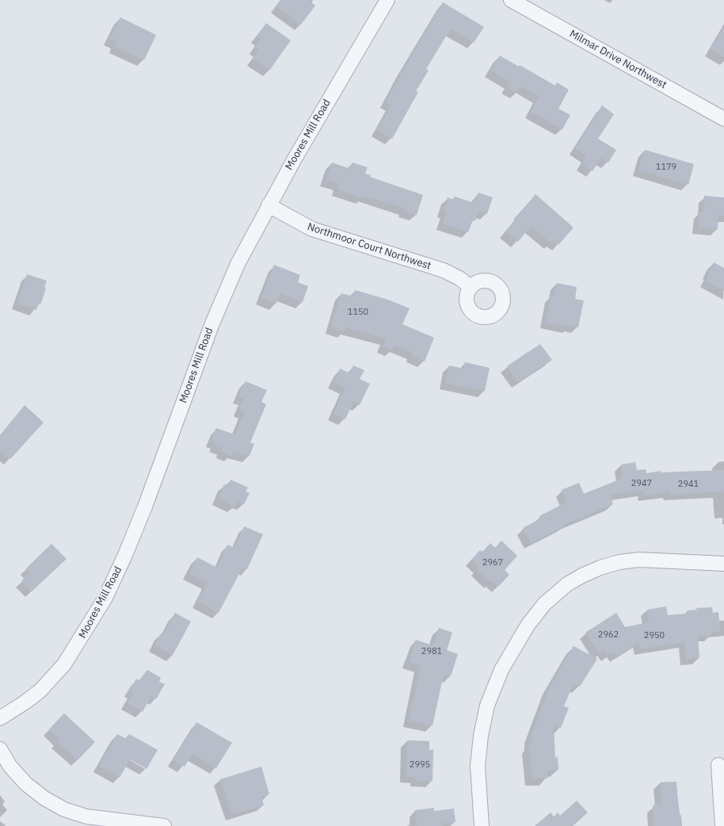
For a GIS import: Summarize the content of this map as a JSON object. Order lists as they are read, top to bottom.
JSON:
{
  "streets": {
    "street": ["Milmar Drive Northwest", "Moores Mill Road", "Northmoor Court Northwest"]
  },
  "crossings": [
    ["Moores Mill Road", "Northmoor Court Northwest"]
  ],
  "house_numbers": [
    "1179",
    "1150",
    "2947",
    "2941",
    "2967",
    "2962",
    "2950",
    "2981",
    "2995"
  ]
}
